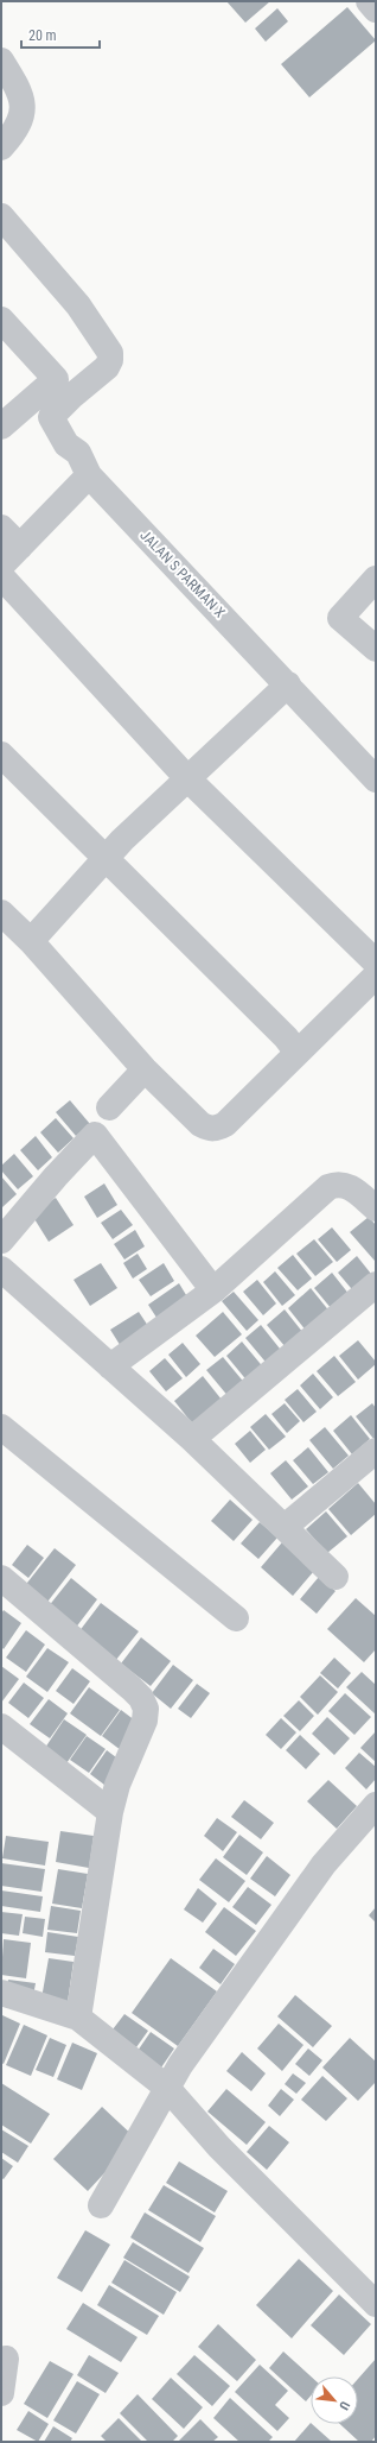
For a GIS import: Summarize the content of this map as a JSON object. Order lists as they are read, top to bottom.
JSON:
{
  "streets": {
    "street": ["JALAN S PARMAN X"]
  },
  "scale_bar": "20 m",
  "north": "bottom right"
}
